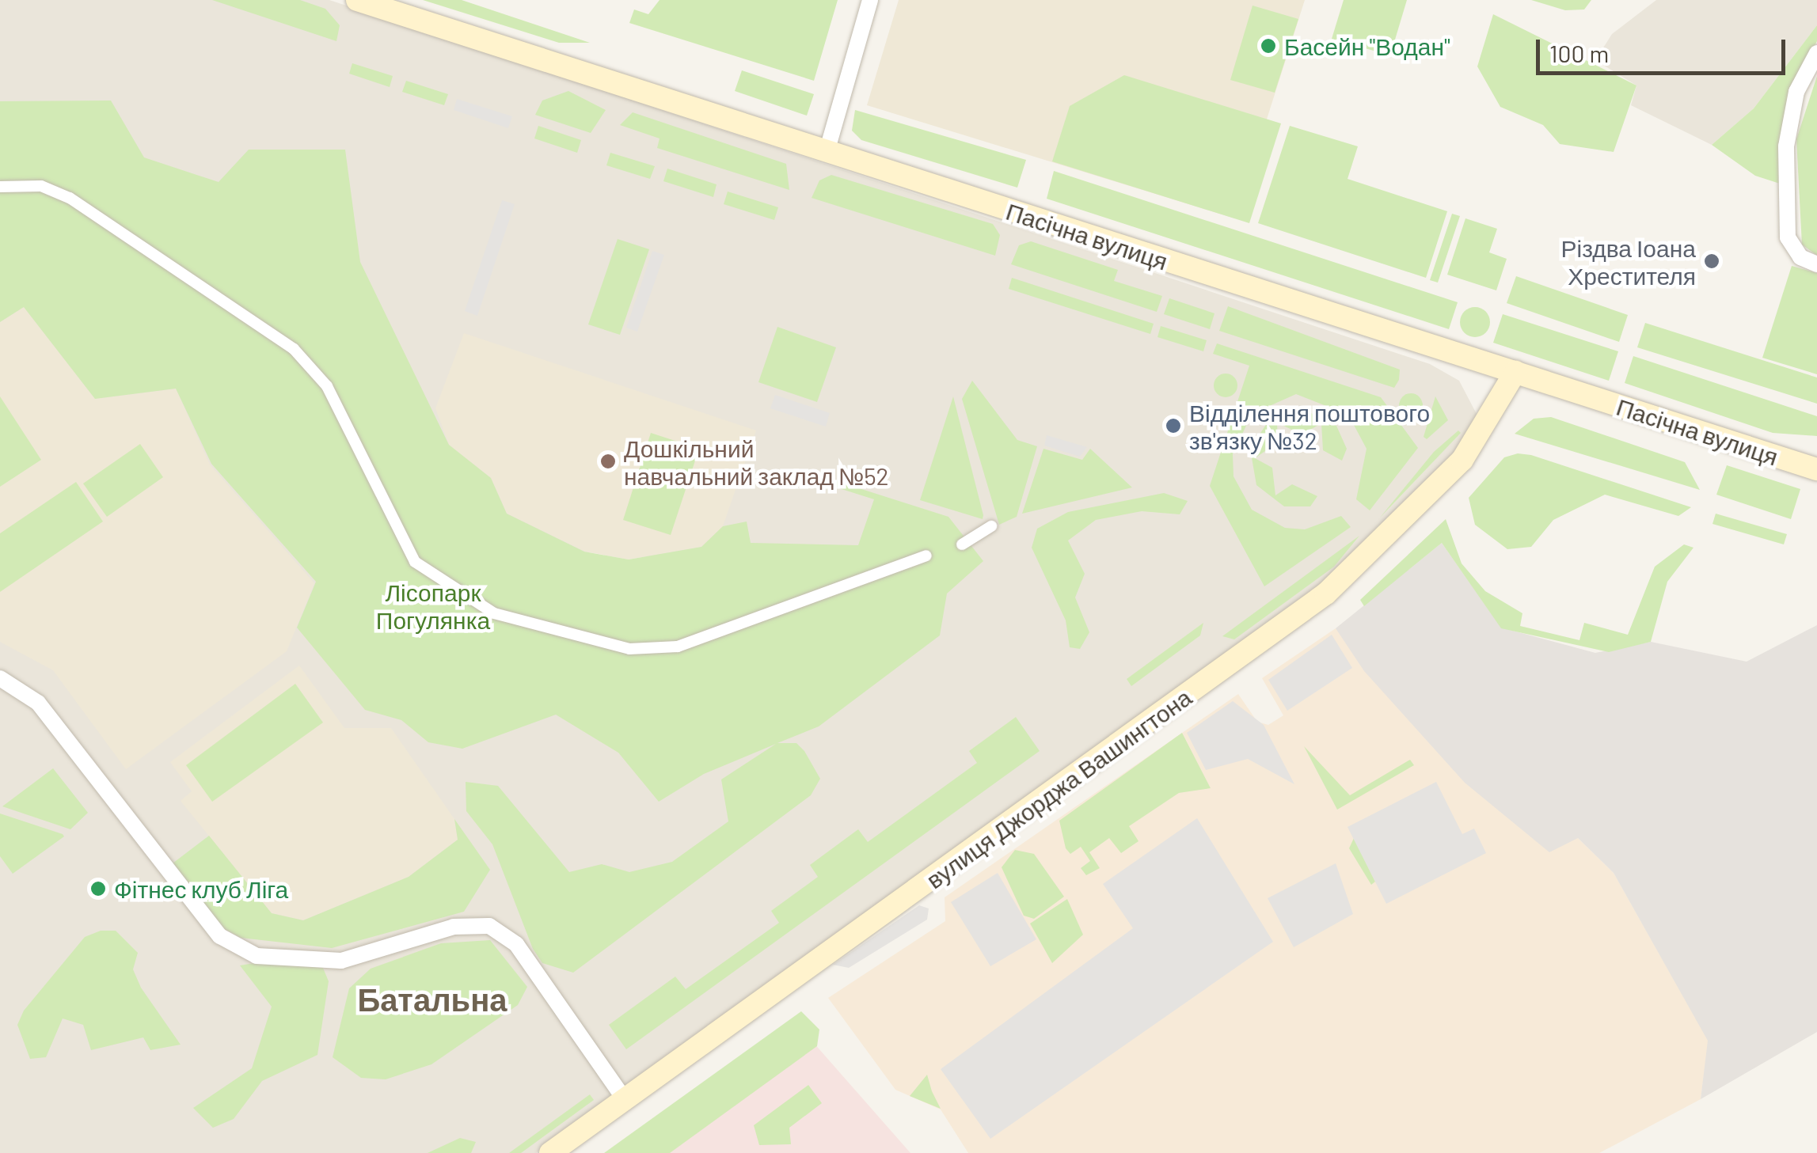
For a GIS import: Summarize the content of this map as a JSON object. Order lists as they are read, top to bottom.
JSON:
{
  "streets": {
    "main road": ["Пасічна вулиця", "вулиця Джорджа Вашингтона"]
  },
  "crossings": [
    ["Пасічна вулиця", "вулиця Джорджа Вашингтона"]
  ],
  "districts": ["Батальна"],
  "parks": ["Лісопарк Погулянка"],
  "places": [
    "Басейн \"Водан\"",
    "Різдва Іоана Хрестителя",
    "Відділення поштового зв'язку №32",
    "Дошкільний навчальний заклад №52",
    "Фітнес клуб Ліга"
  ],
  "scale_bar": "100 m"
}
